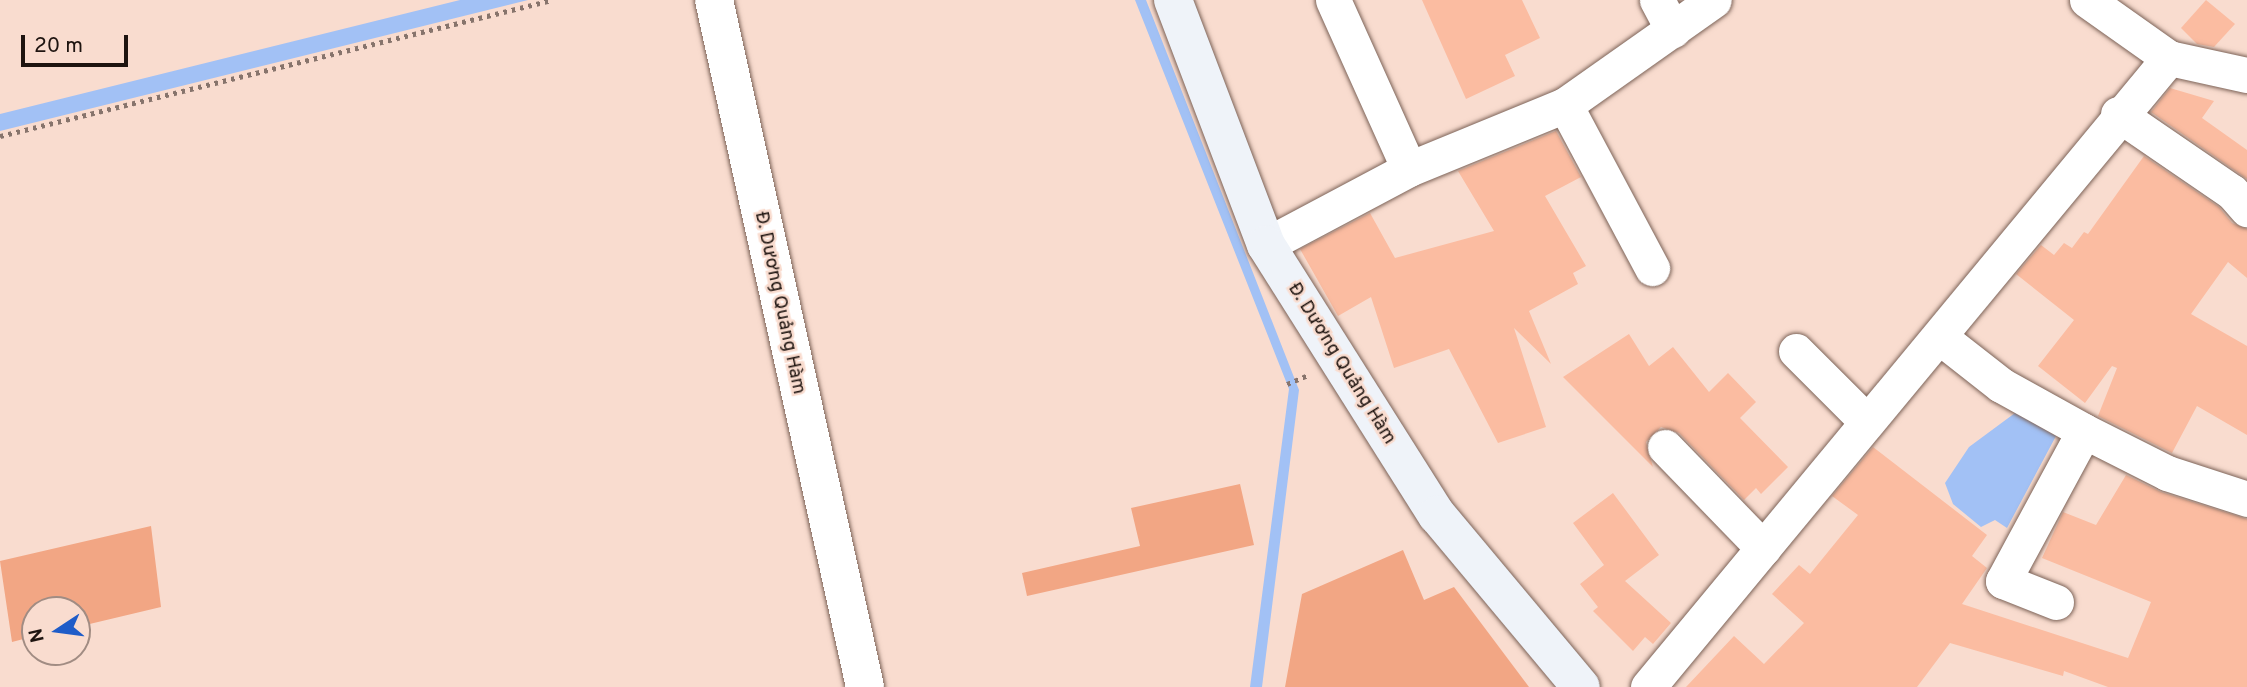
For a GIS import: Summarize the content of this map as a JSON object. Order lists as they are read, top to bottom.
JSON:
{
  "streets": {
    "main road": ["Đ. Dương Quảng Hàm"]
  },
  "scale_bar": "20 m",
  "north": "left"
}
